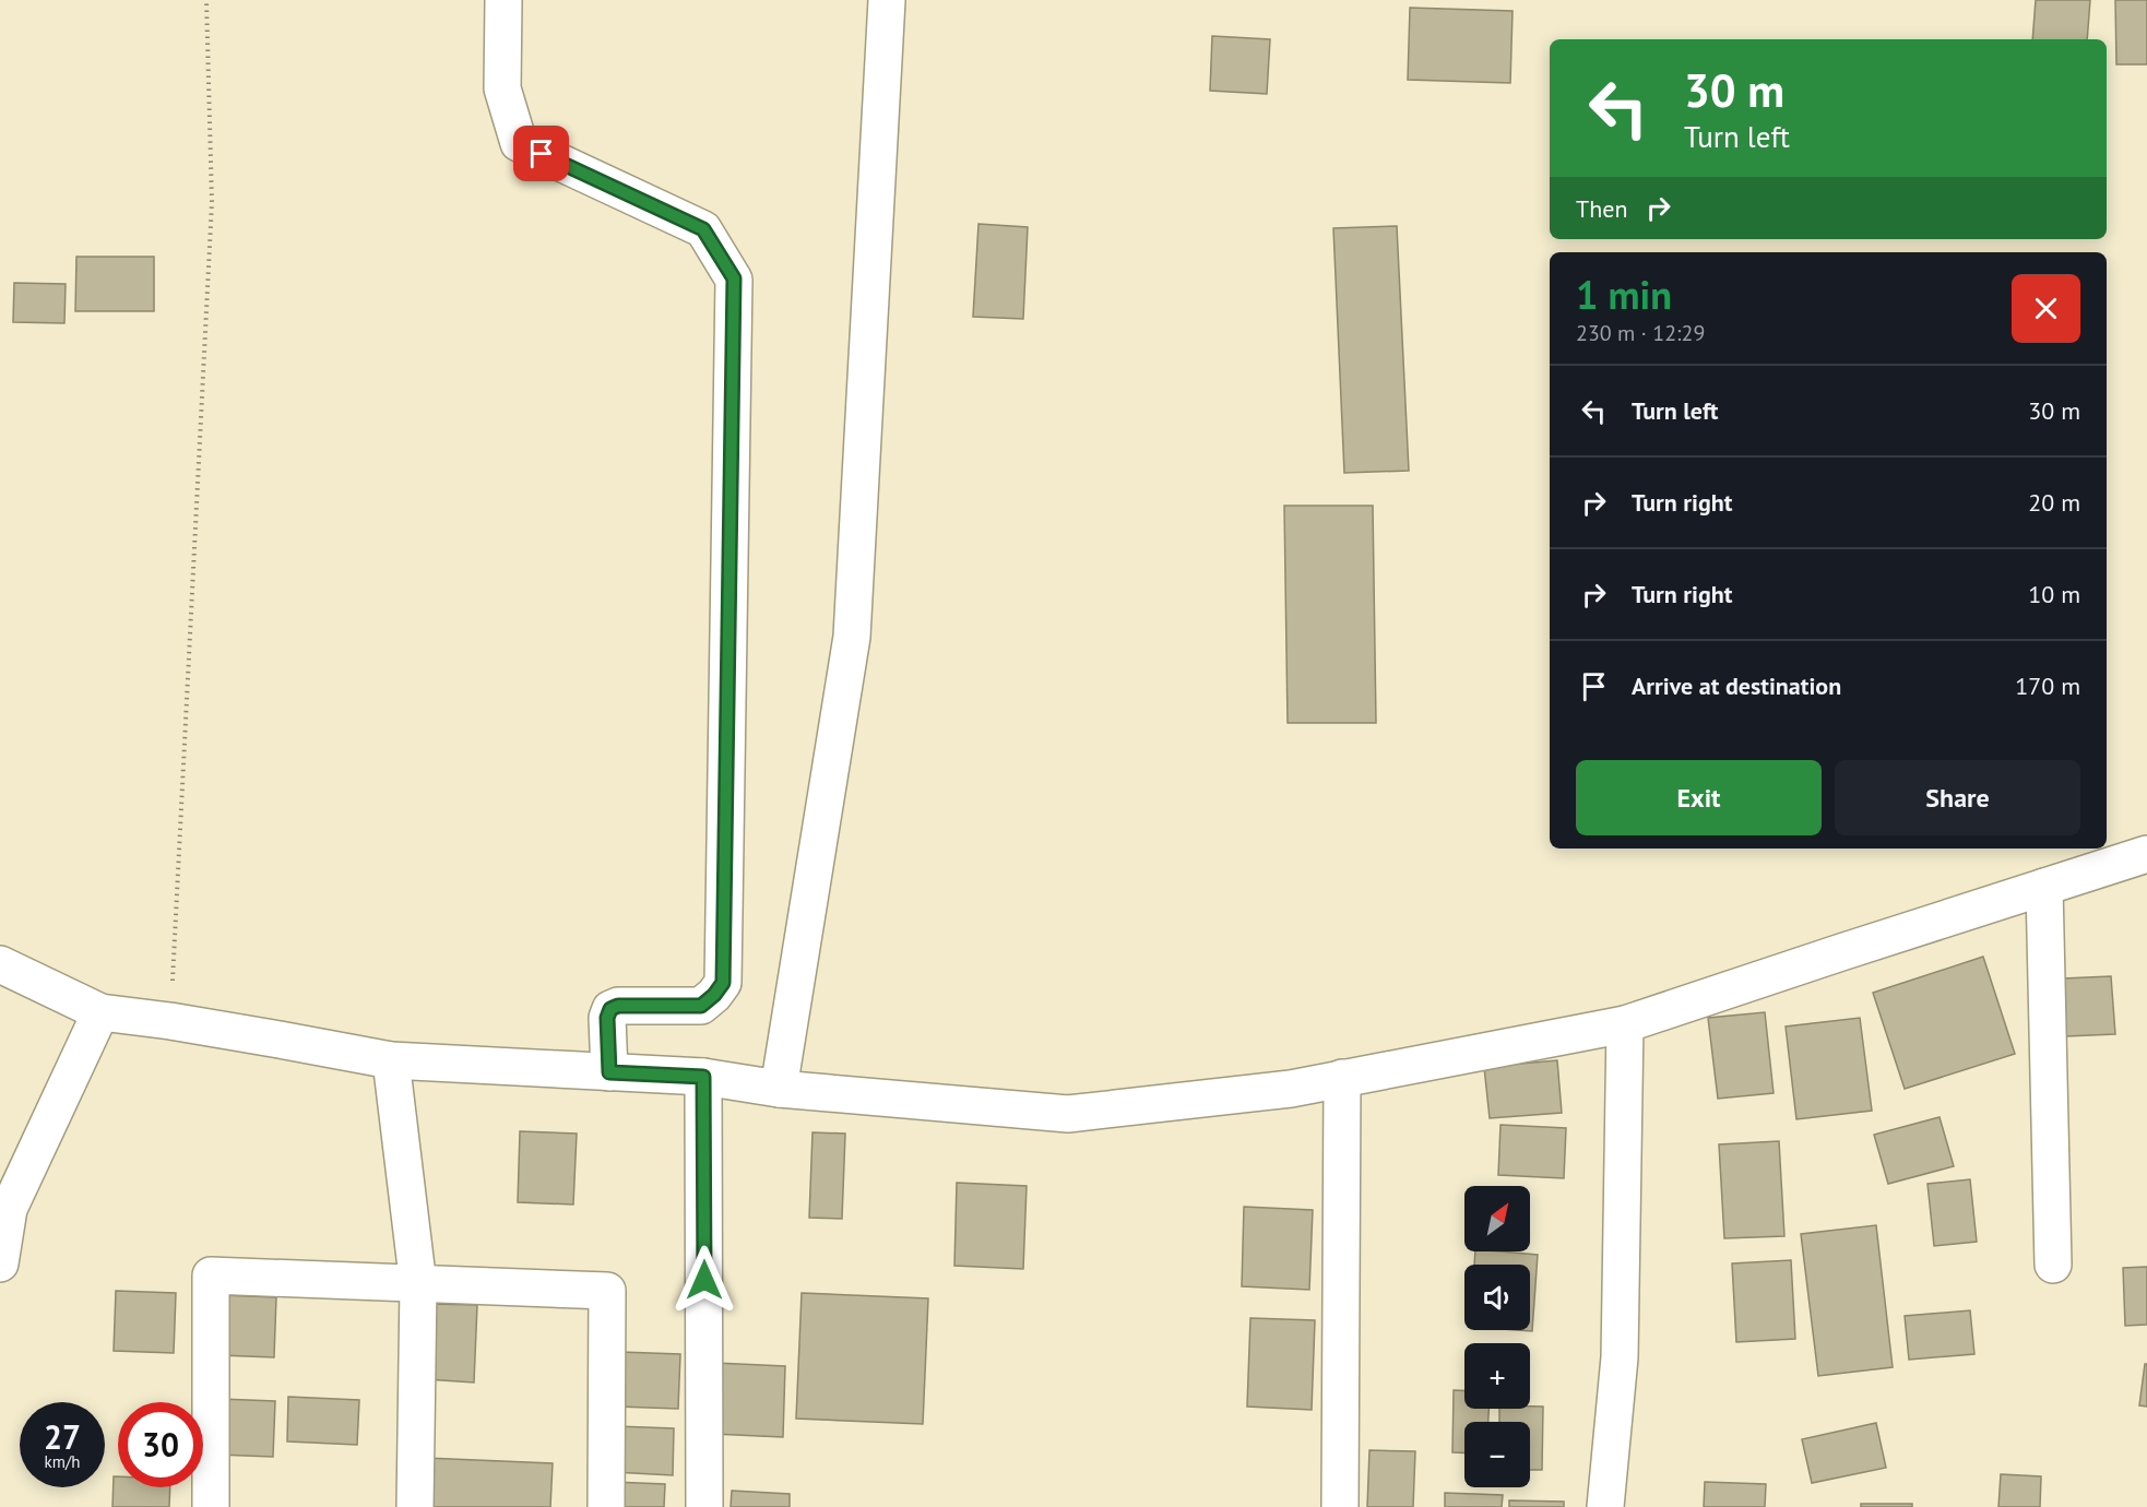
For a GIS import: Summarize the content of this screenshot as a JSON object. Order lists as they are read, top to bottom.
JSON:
{
  "north": "top right",
  "page": {
    "turn": ["30 m", "Turn left"],
    "then": "Then",
    "heading": ["1 min", "230 m · 12:29"],
    "list": [
      {
        "name": "Turn left",
        "value": "30 m"
      },
      {
        "name": "Turn right",
        "value": "20 m"
      },
      {
        "name": "Turn right",
        "value": "10 m"
      },
      {
        "name": "Arrive at destination",
        "value": "170 m"
      }
    ],
    "buttons": ["Exit", "Share"],
    "map_buttons": ["+", "−"],
    "speed": "27 km/h",
    "limit": "30"
  }
}
